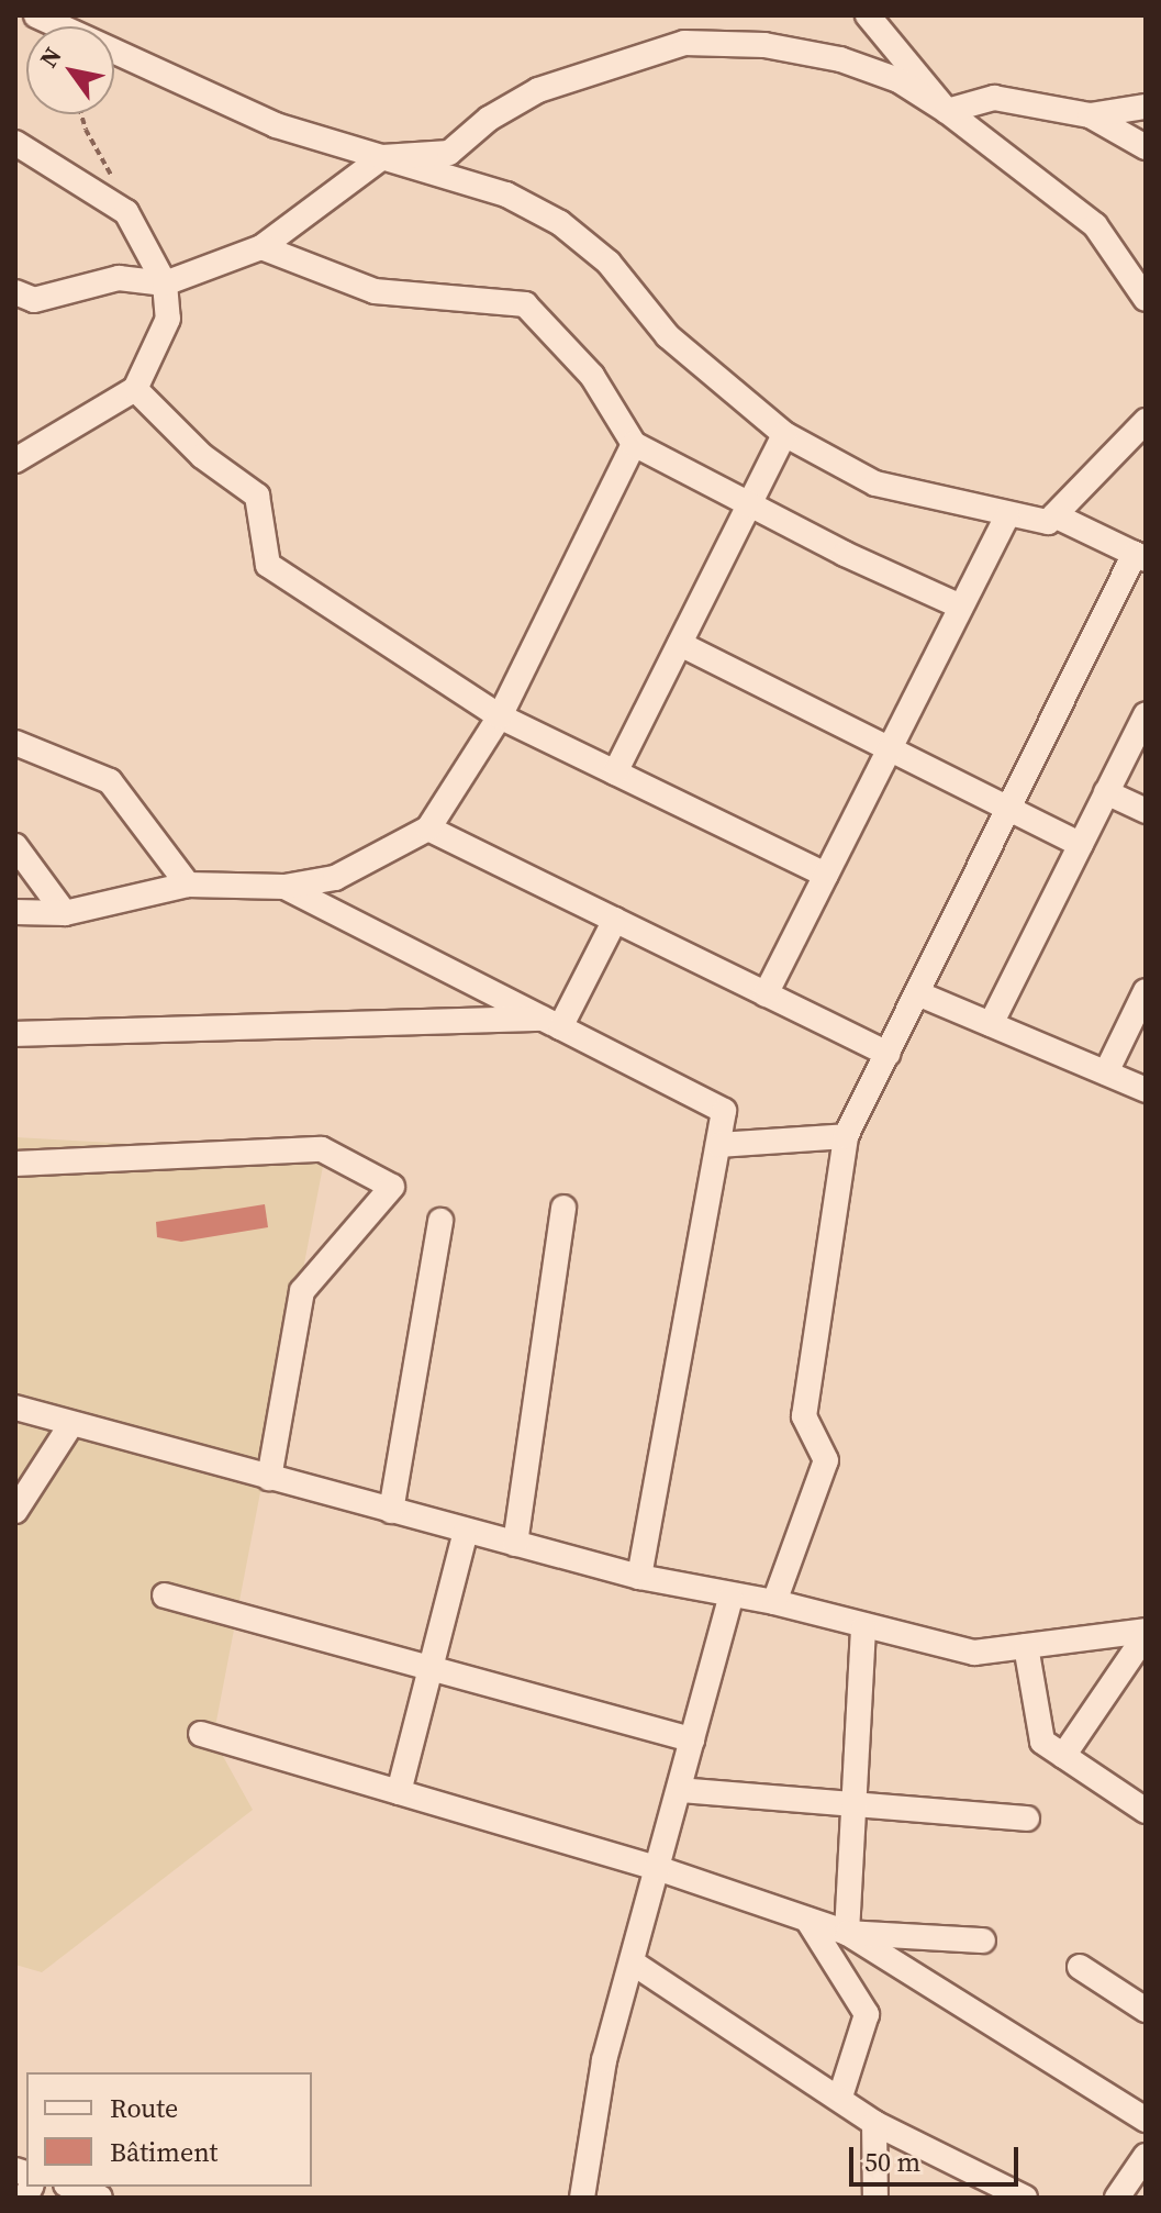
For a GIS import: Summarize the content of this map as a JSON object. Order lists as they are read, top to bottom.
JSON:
{
  "legend": ["Route", "Bâtiment"],
  "scale_bar": "50 m",
  "north": "top left"
}
